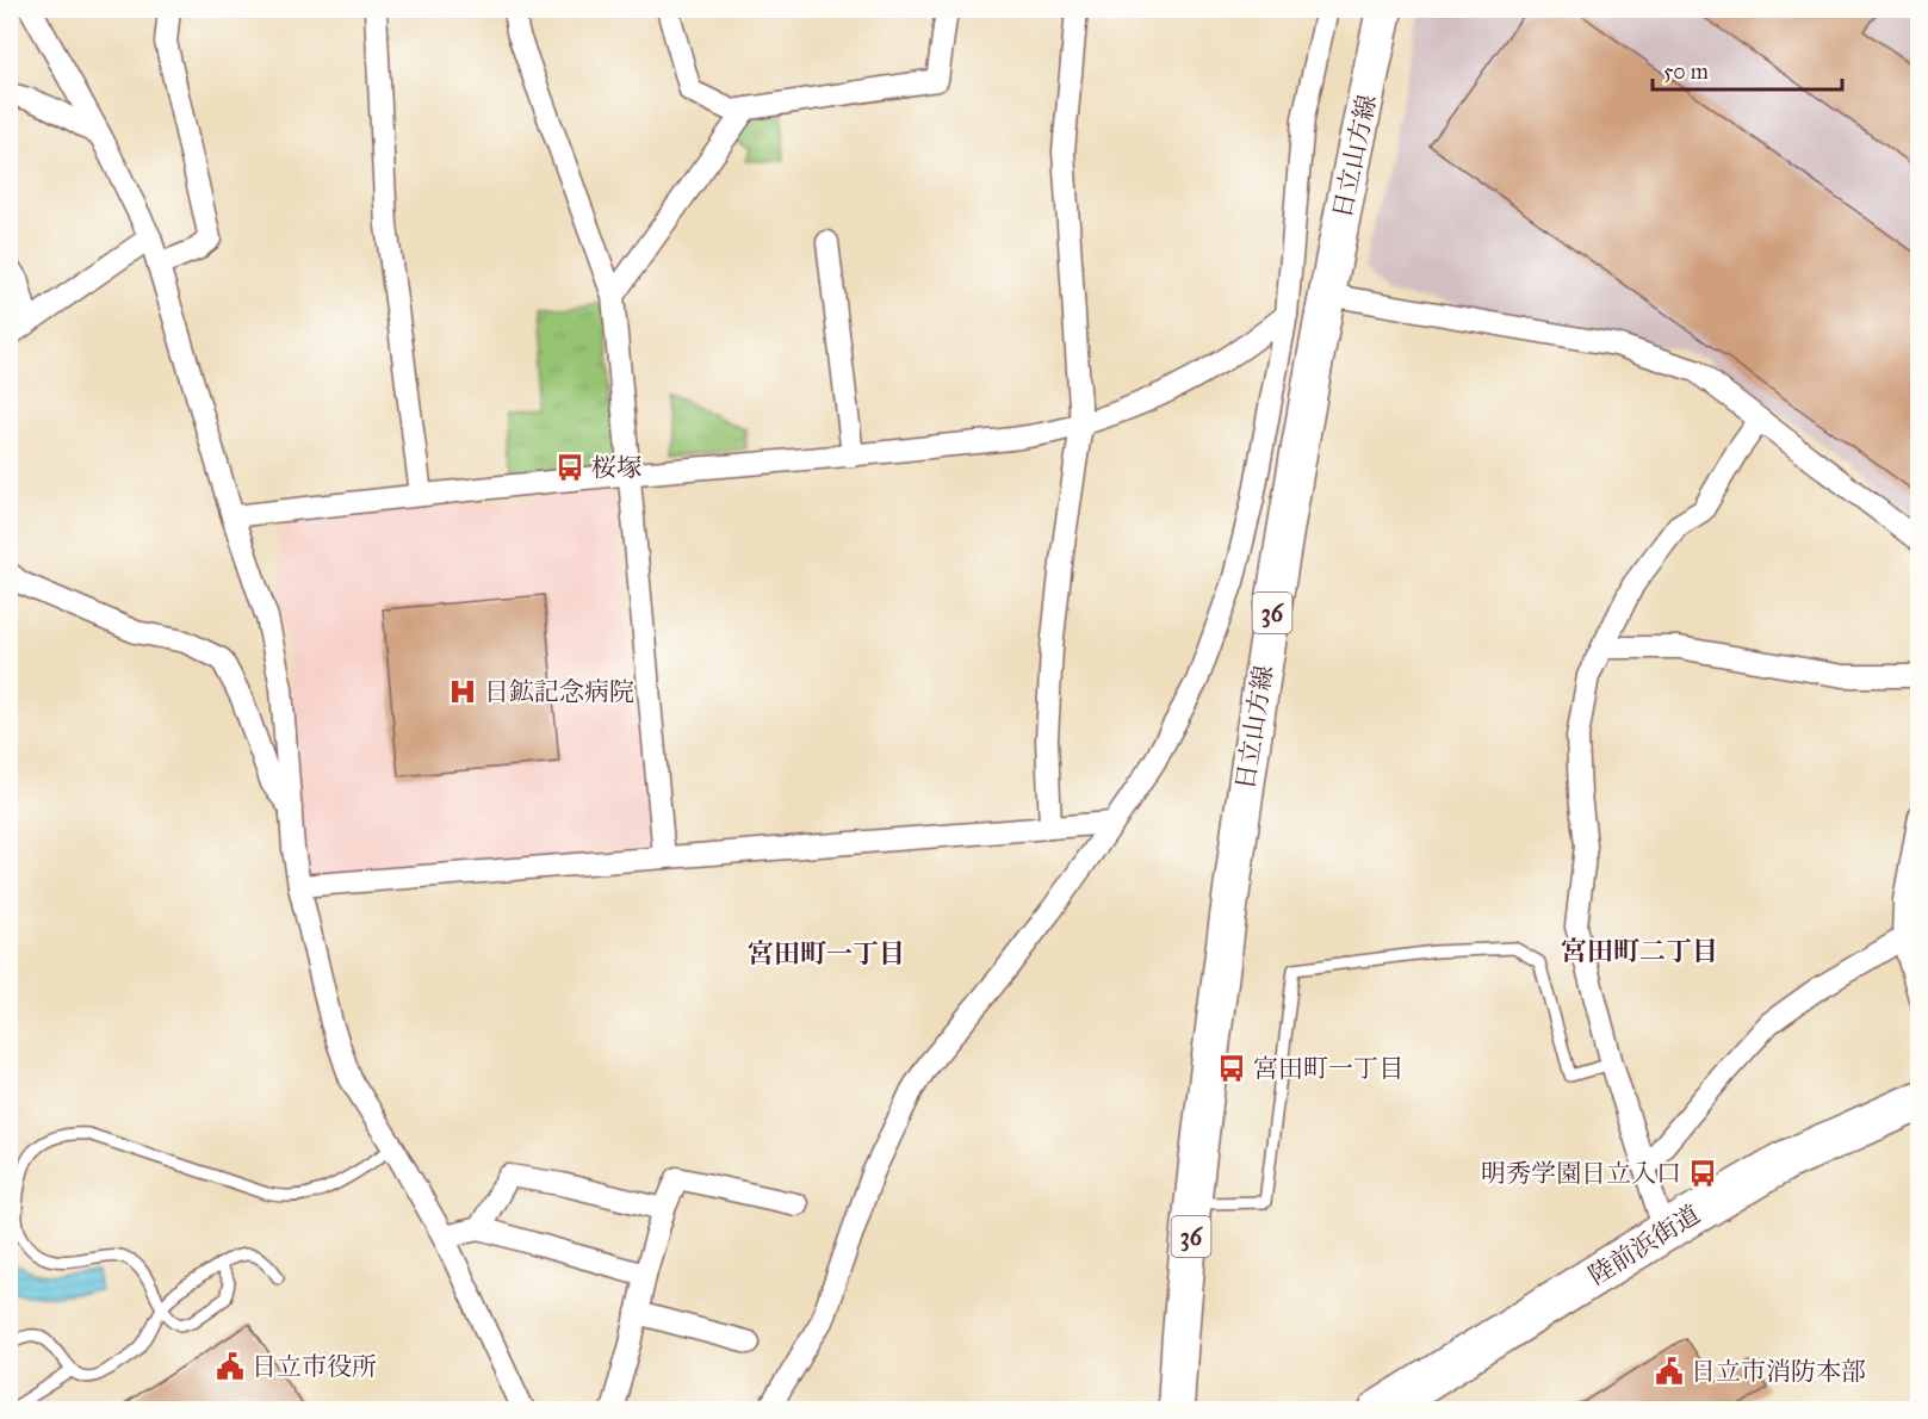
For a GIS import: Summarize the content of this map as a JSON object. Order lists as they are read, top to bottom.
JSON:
{
  "streets": {
    "highway": ["陸前浜街道"],
    "main road": ["日立山方線", "36"]
  },
  "districts": ["宮田町二丁目", "宮田町一丁目"],
  "places": {
    "bus stop": ["桜塚", "宮田町一丁目", "明秀学園日立入口"],
    "hospital": ["日鉱記念病院"],
    "public building": ["日立市役所", "日立市消防本部"]
  },
  "scale_bar": "50 m"
}
